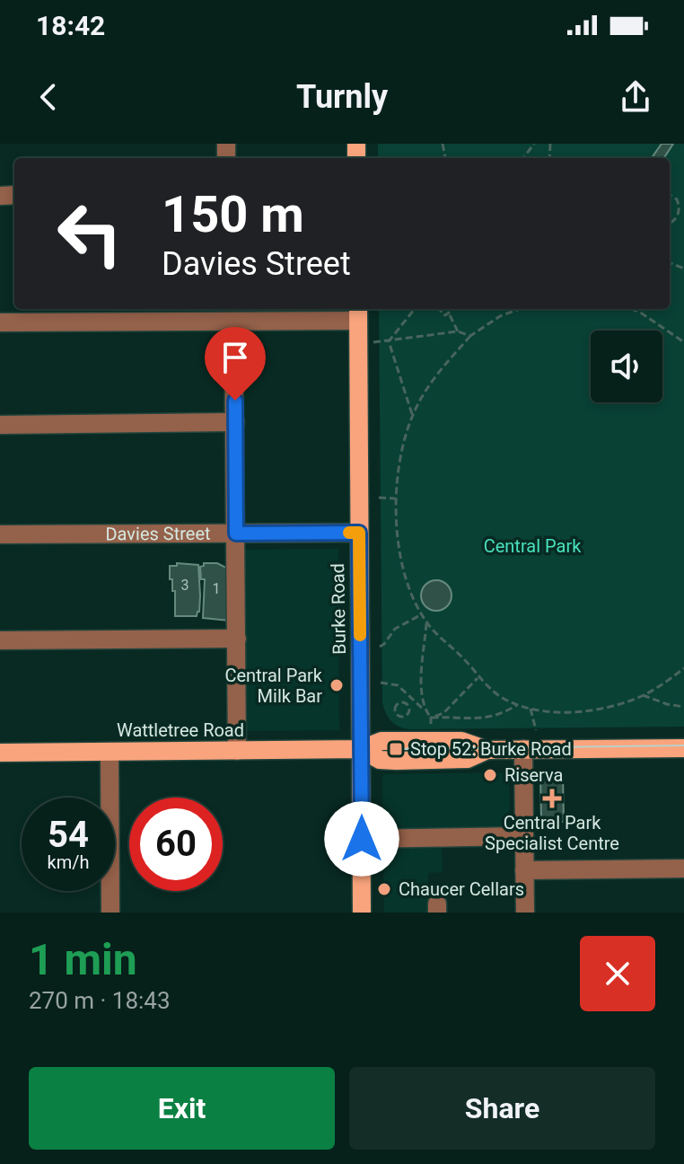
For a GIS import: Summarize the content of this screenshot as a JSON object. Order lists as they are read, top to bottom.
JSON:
{
  "streets": {
    "main road": ["Burke Road", "Wattletree Road"],
    "street": ["Davies Street"]
  },
  "crossings": [
    ["Davies Street", "Burke Road"],
    ["Burke Road", "Wattletree Road"]
  ],
  "parks": ["Central Park"],
  "places": {
    "other": ["Central Park Milk Bar", "Riserva", "Chaucer Cellars"],
    "transit": ["Stop 52: Burke Road"],
    "health": ["Central Park Specialist Centre"]
  },
  "house_numbers": ["3", "1"],
  "page": {
    "status": "18:42",
    "header": "Turnly",
    "turn": ["150 m", "Davies Street"],
    "speed": "54 km/h",
    "limit": "60",
    "heading": ["1 min", "270 m · 18:43"],
    "buttons": ["Exit", "Share"]
  }
}
